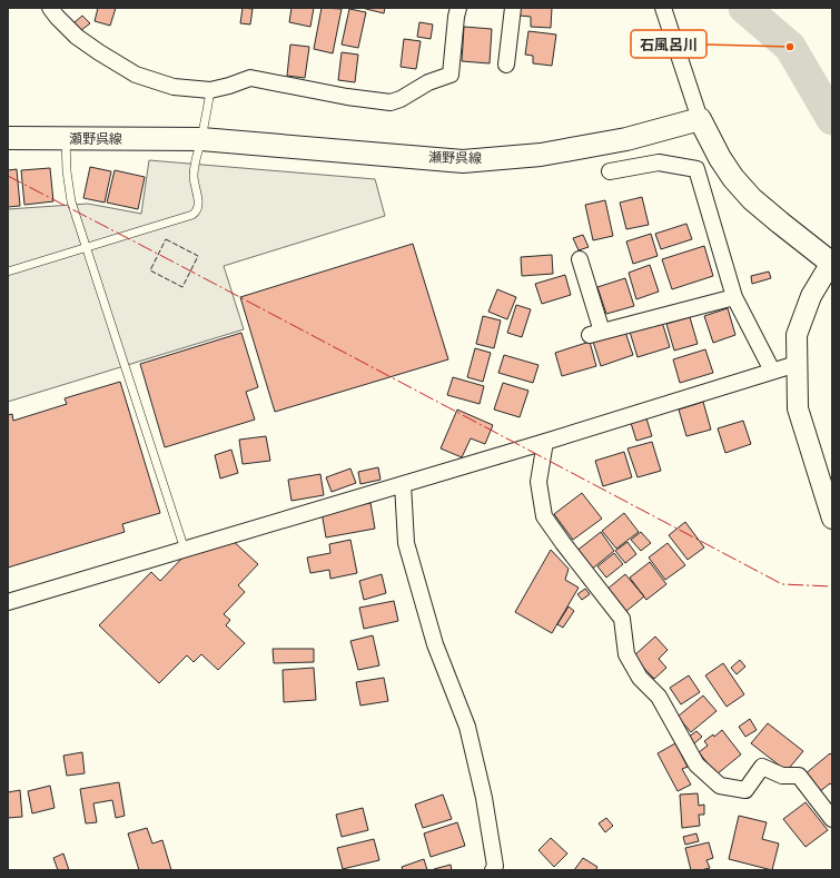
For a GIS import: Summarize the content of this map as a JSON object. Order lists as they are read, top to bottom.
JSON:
{
  "streets": {
    "main road": ["瀬野呉線"]
  },
  "places": ["石風呂川"]
}
